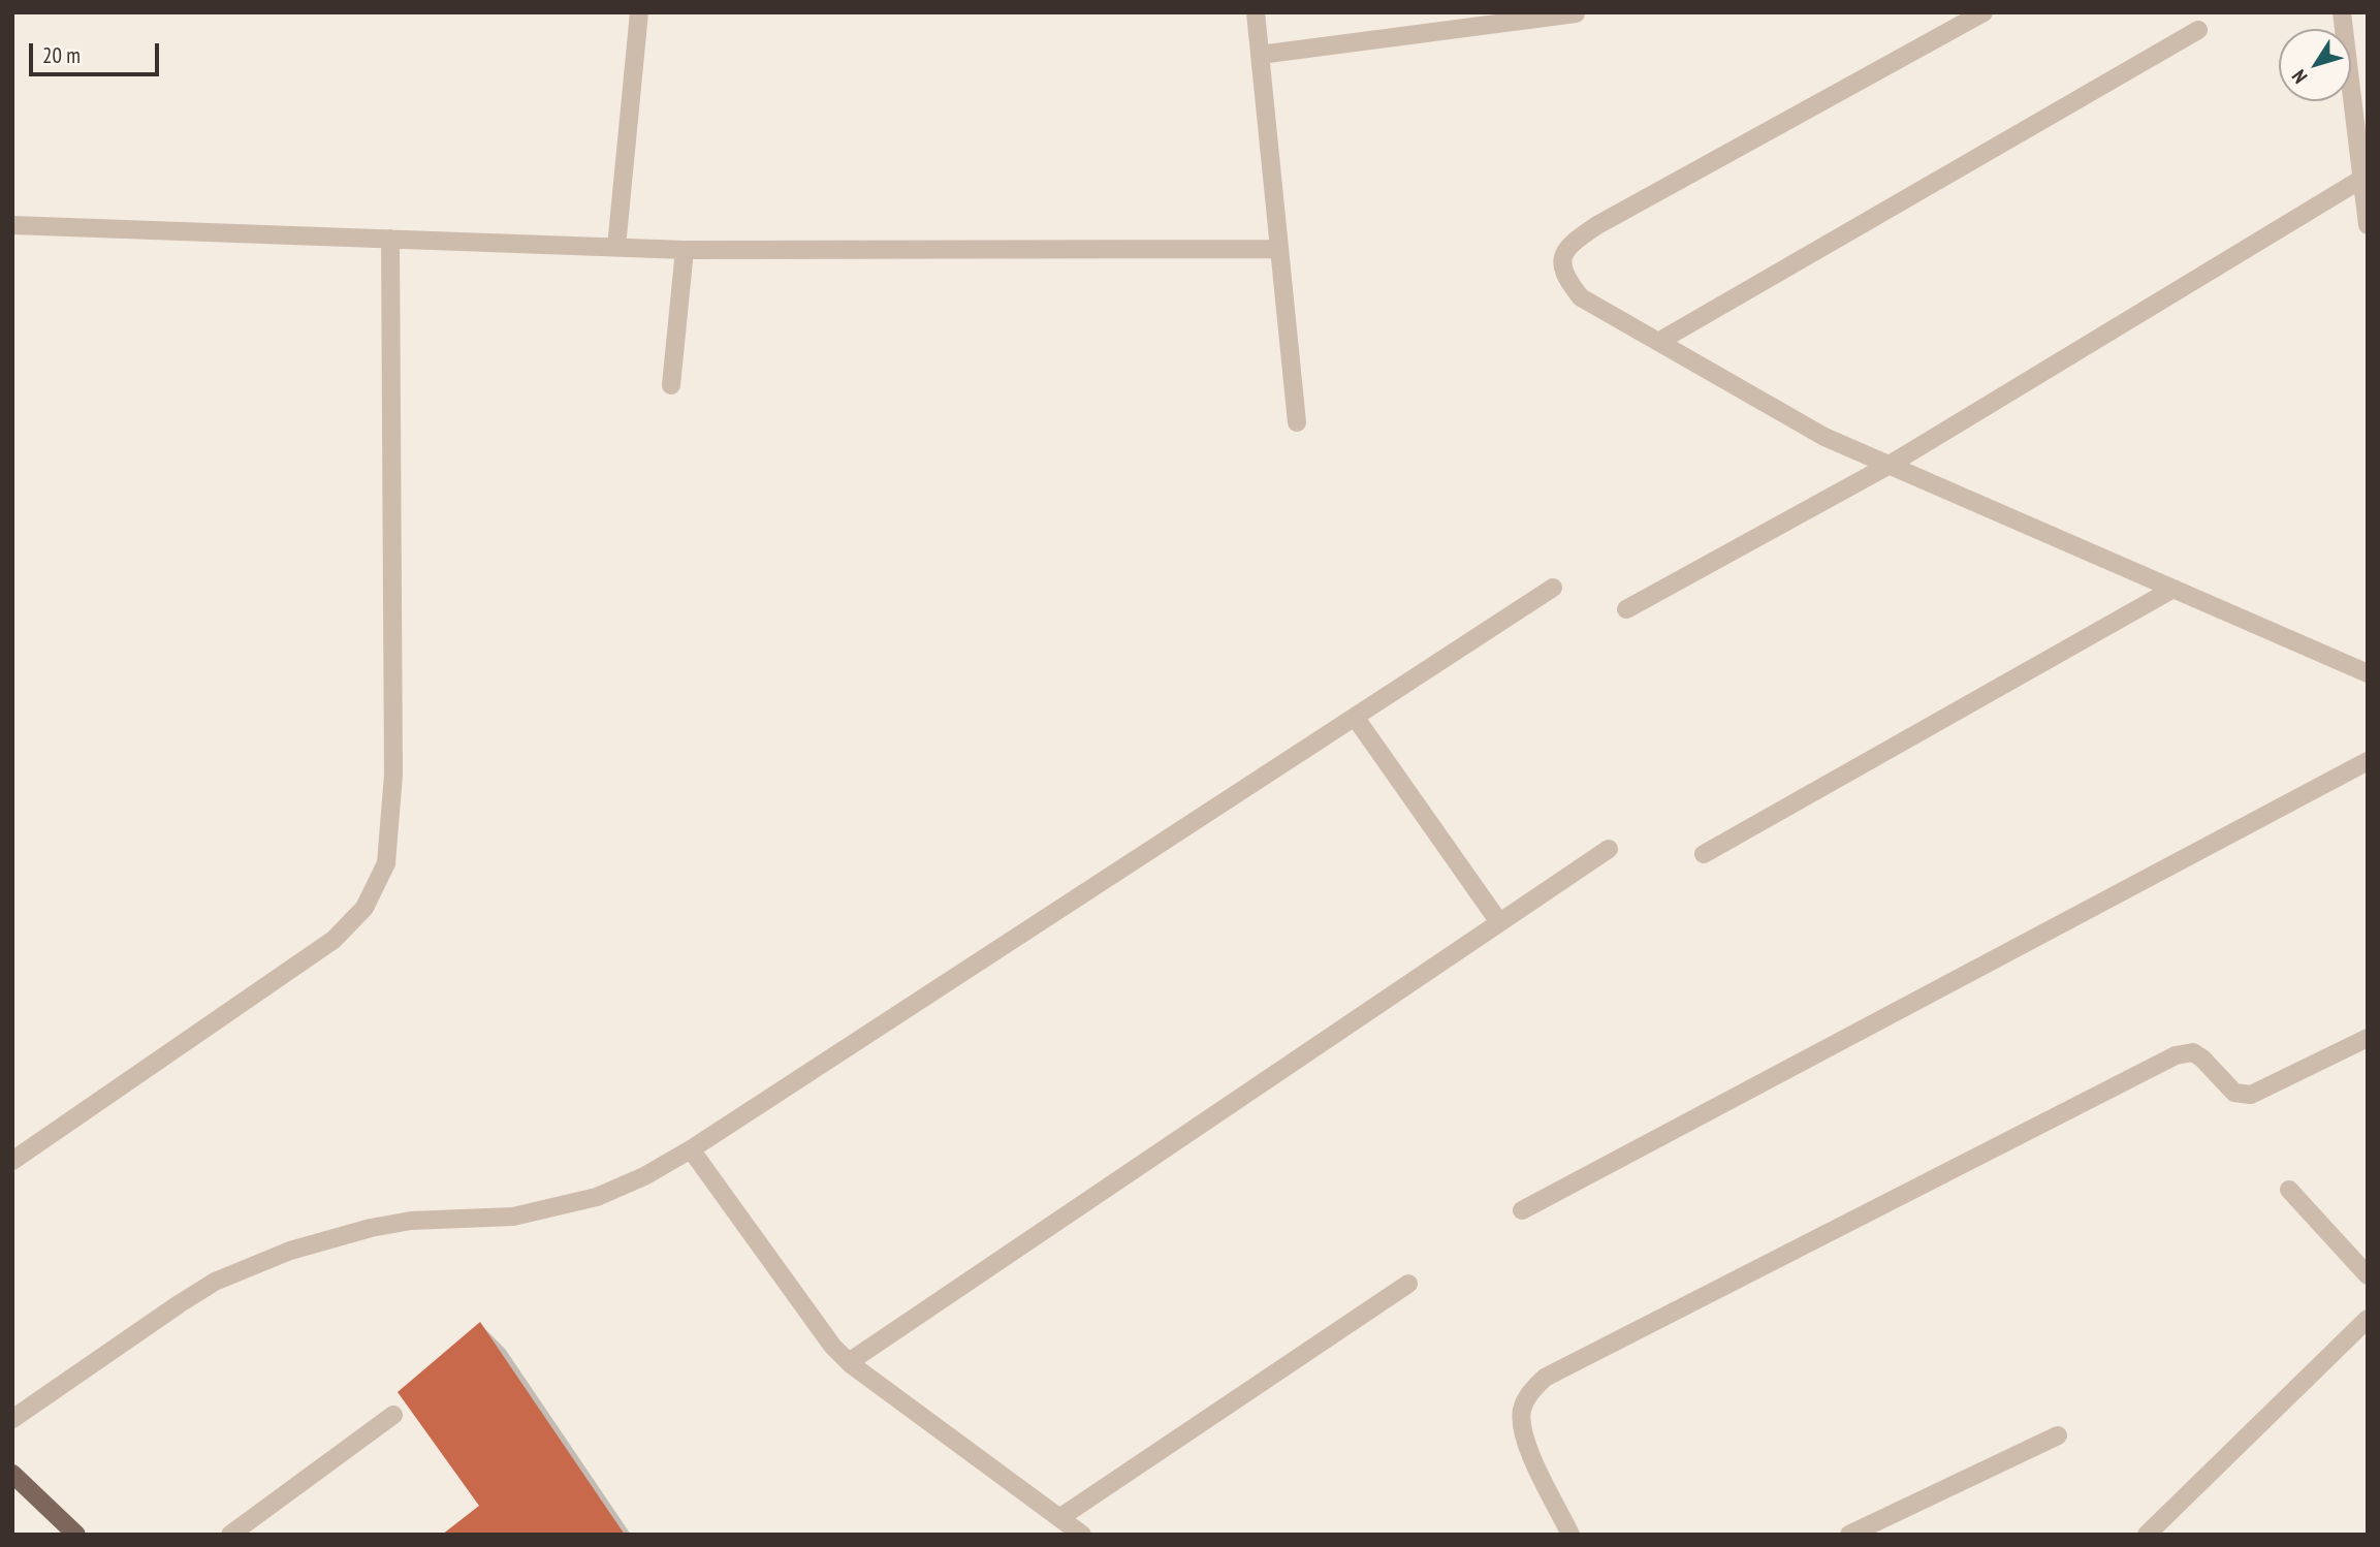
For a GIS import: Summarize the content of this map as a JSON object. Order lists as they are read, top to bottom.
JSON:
{
  "scale_bar": "20 m",
  "north": "bottom left"
}
